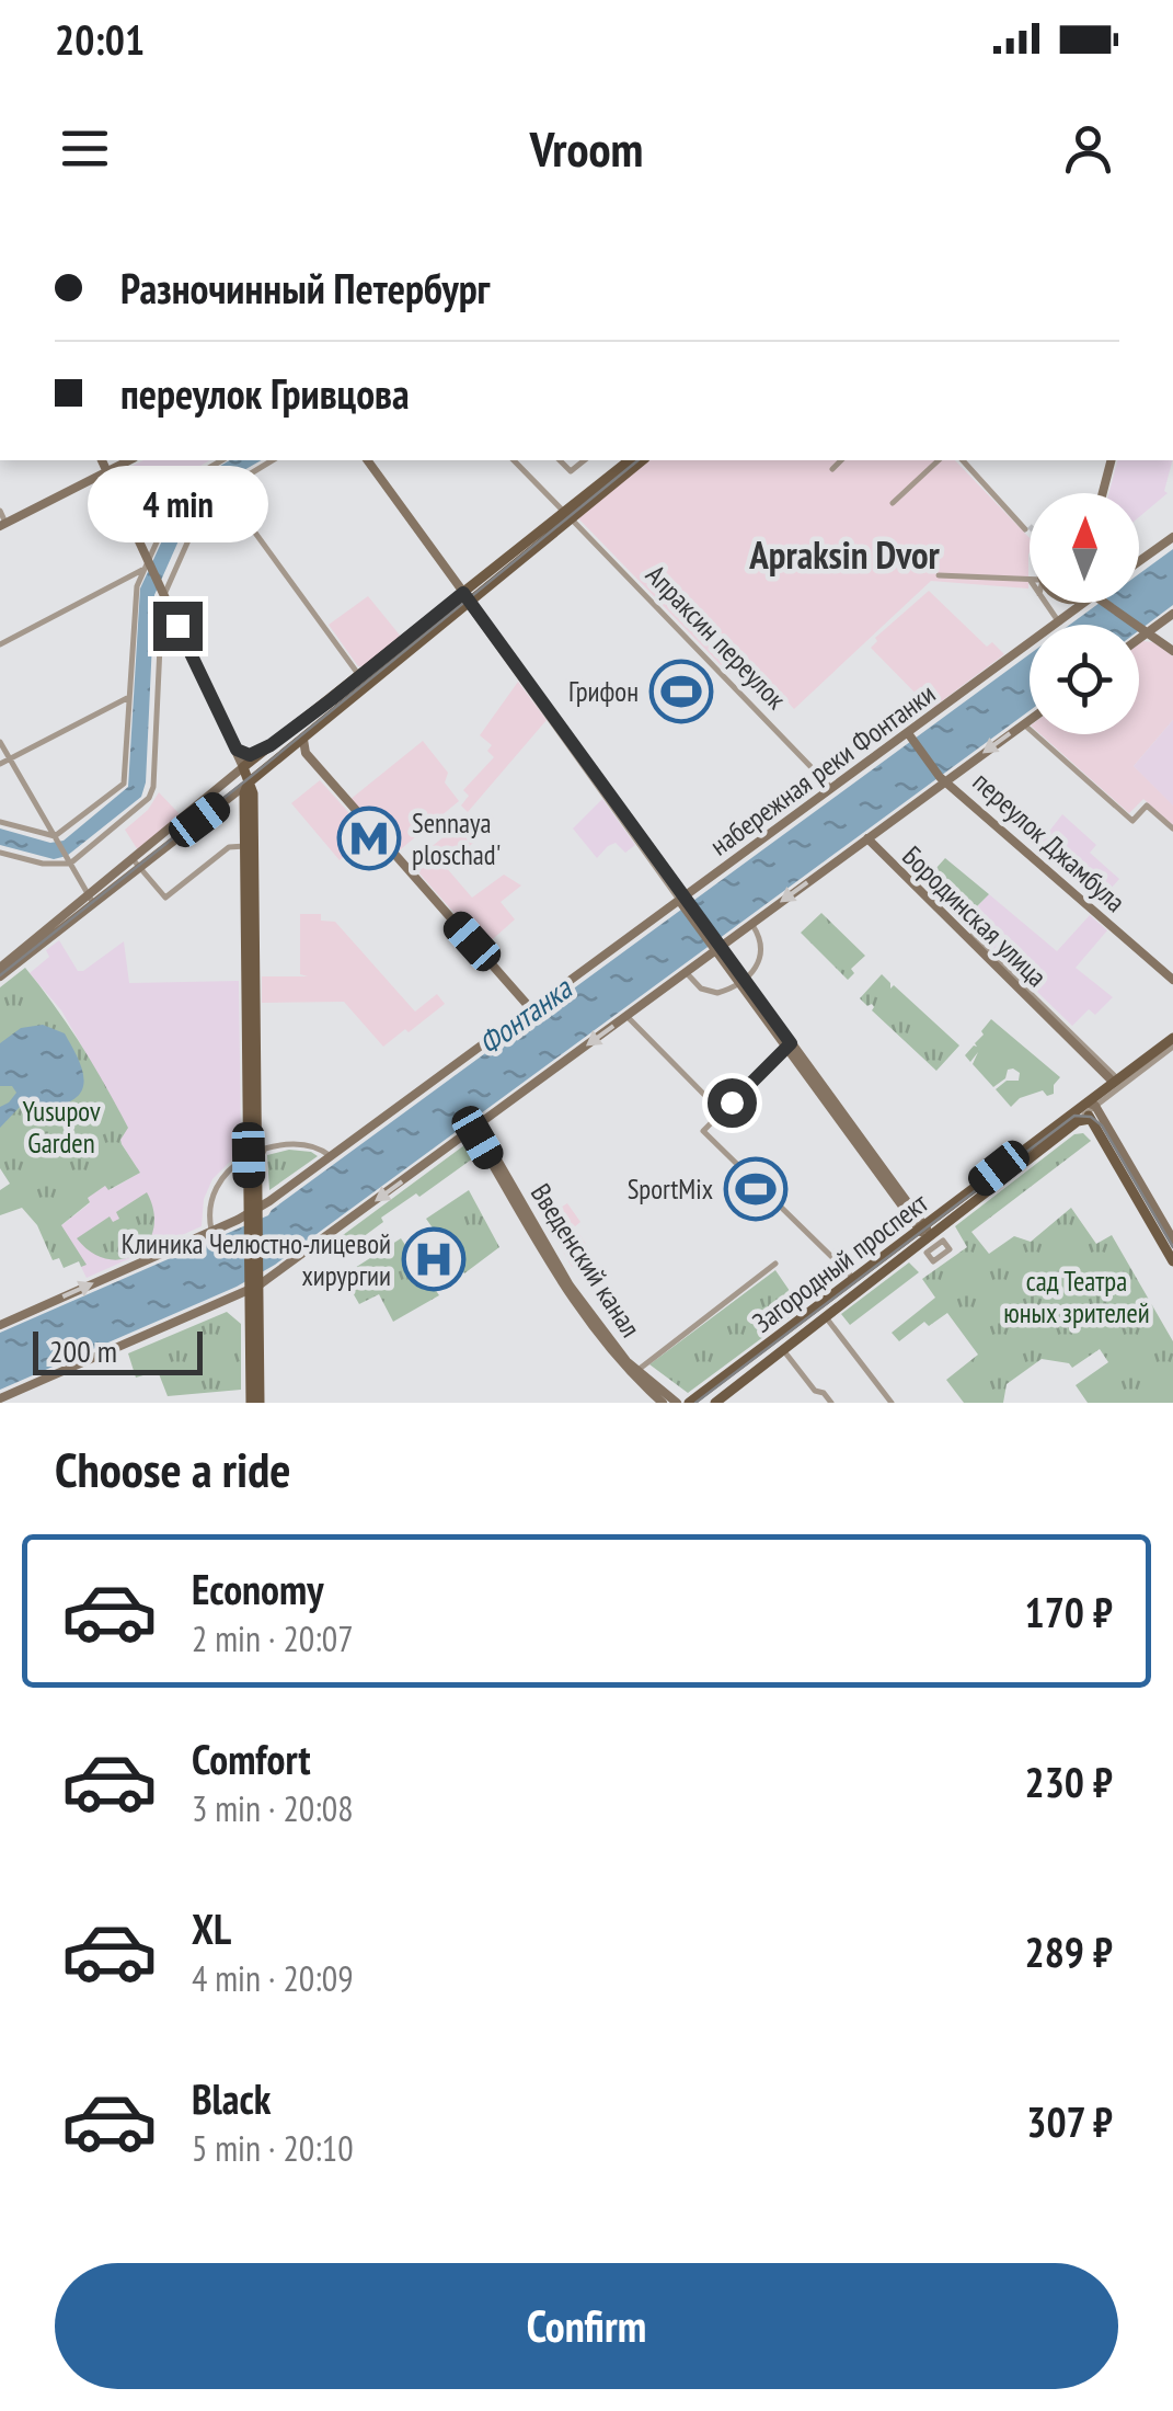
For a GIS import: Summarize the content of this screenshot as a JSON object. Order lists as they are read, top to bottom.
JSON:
{
  "streets": {
    "main road": [
      "набережная реки Фонтанки",
      "переулок Джамбула",
      "Бородинская улица",
      "Введенский канал",
      "Загородный проспект"
    ],
    "street": ["Апраксин переулок"]
  },
  "crossings": [
    ["Апраксин переулок", "набережная реки Фонтанки"],
    ["набережная реки Фонтанки", "переулок Джамбула"],
    ["Бородинская улица", "Загородный проспект"]
  ],
  "districts": ["Apraksin Dvor"],
  "water": ["Фонтанка"],
  "parks": ["Yusupov Garden", "сад Театра юных зрителей"],
  "places": {
    "sports": ["Грифон", "SportMix"],
    "metro station": ["Sennaya ploschad'"],
    "hospital": ["Клиника Челюстно-лицевой хирургии"]
  },
  "scale_bar": "200 m",
  "north": "top",
  "page": {
    "status": "20:01",
    "header": "Vroom",
    "banner": ["Разночинный Петербург", "переулок Гривцова"],
    "bubble": "4 min",
    "scale": "200 m",
    "heading": "Choose a ride",
    "list": [
      {
        "name": "Economy",
        "note": "2 min · 20:07",
        "value": "170 ₽"
      },
      {
        "name": "Comfort",
        "note": "3 min · 20:08",
        "value": "230 ₽"
      },
      {
        "name": "XL",
        "note": "4 min · 20:09",
        "value": "289 ₽"
      },
      {
        "name": "Black",
        "note": "5 min · 20:10",
        "value": "307 ₽"
      }
    ],
    "buttons": "Confirm"
  }
}
